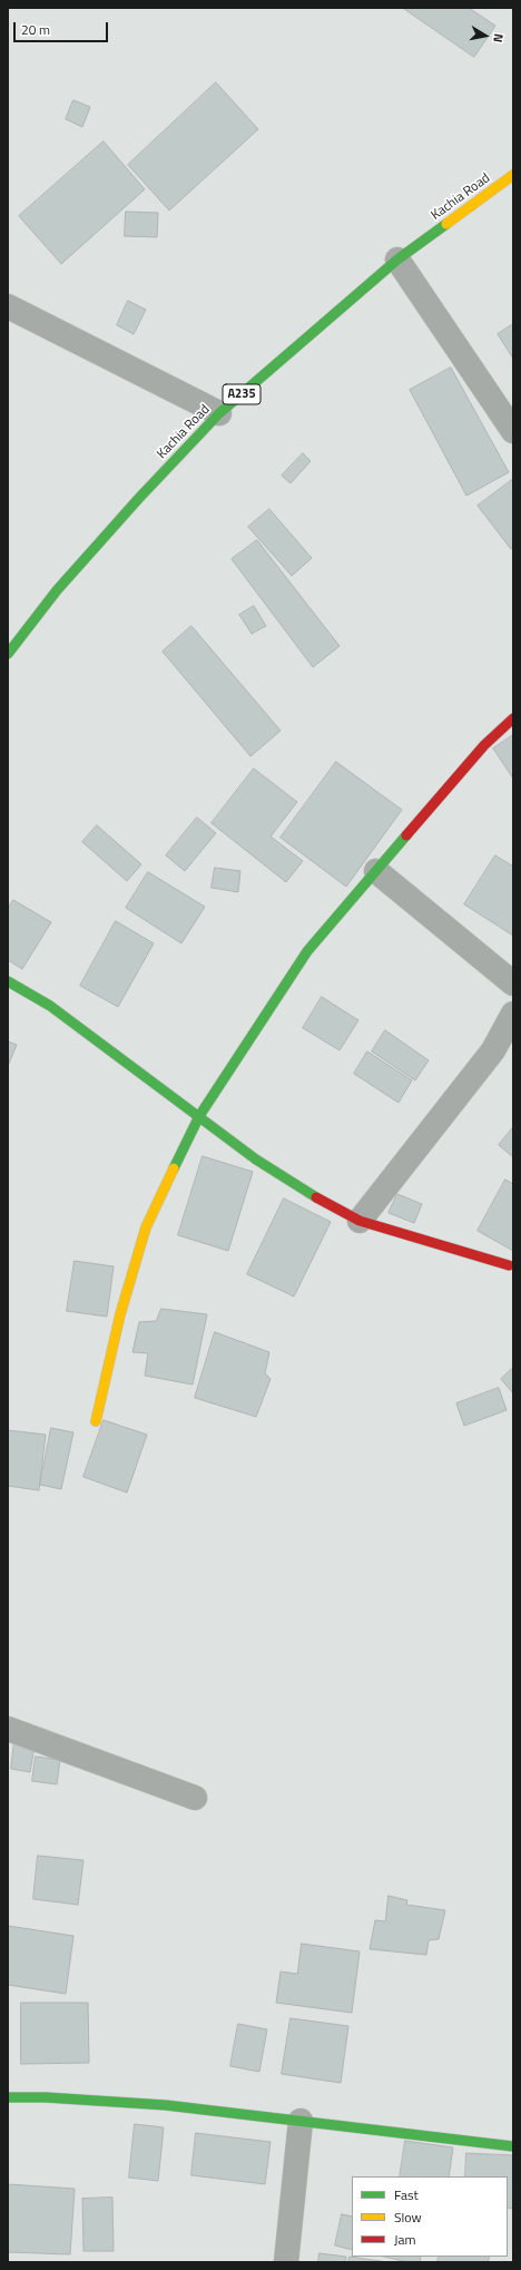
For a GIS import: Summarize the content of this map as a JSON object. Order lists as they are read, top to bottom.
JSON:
{
  "streets": {
    "main road": ["Kachia Road", "A235"]
  },
  "legend": ["Fast", "Slow", "Jam"],
  "scale_bar": "20 m",
  "north": "right"
}
